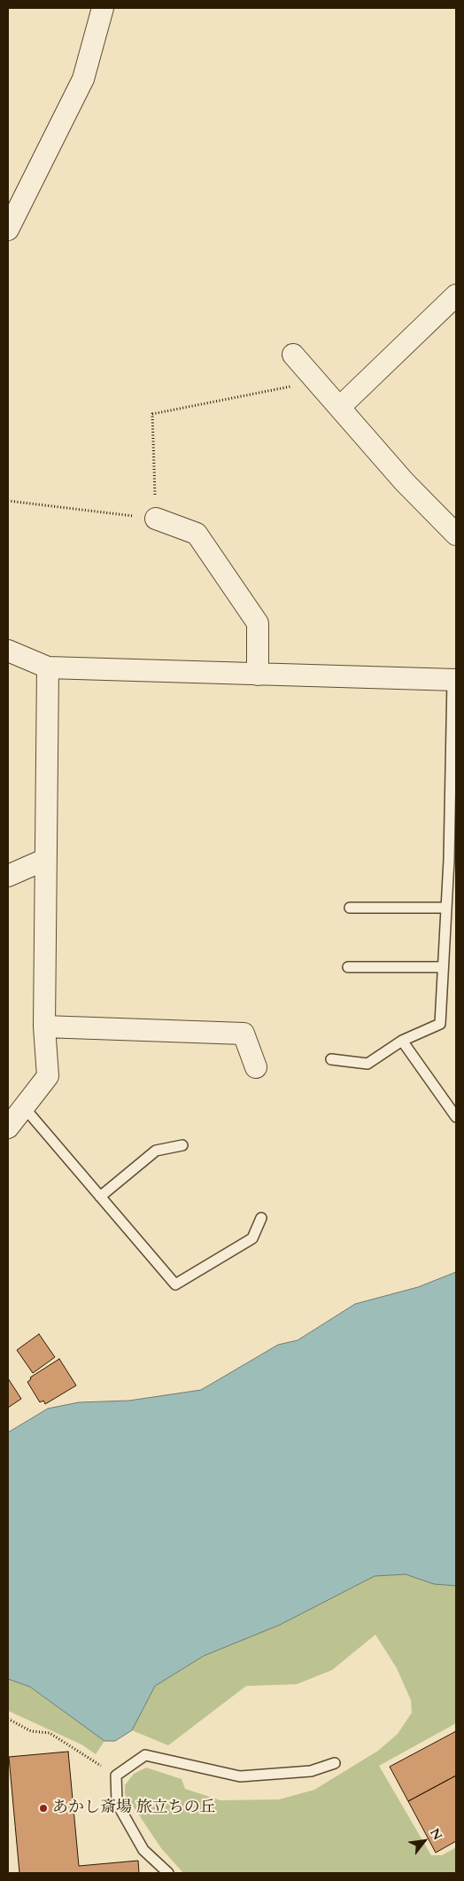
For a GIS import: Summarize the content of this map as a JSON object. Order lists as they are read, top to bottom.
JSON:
{
  "places": ["あかし斎場 旅立ちの丘"],
  "north": "top right"
}
